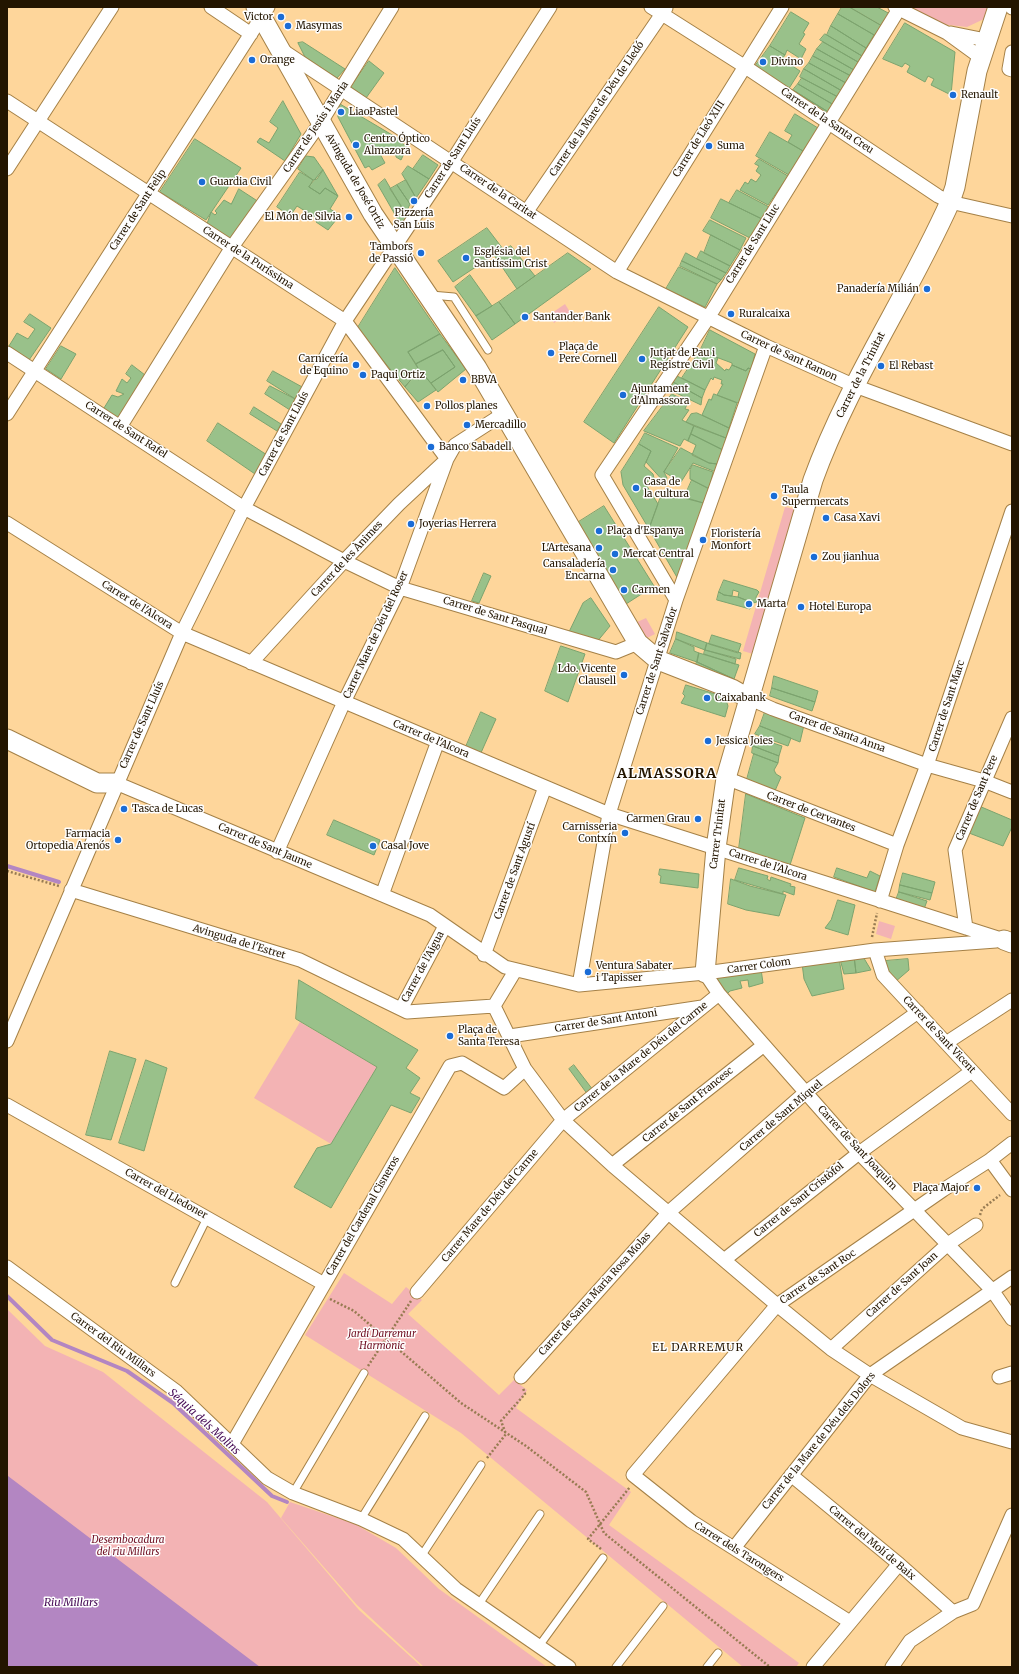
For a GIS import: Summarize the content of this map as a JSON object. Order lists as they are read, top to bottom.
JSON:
{
  "streets": {
    "street": [
      "Carrer de la Mare de Déu de Lledó",
      "Carrer de la Santa Creu",
      "Carrer de Jesús i Maria",
      "Carrer de Lleó XIII",
      "Carrer de Sant Lluís",
      "Avinguda de José Ortiz",
      "Carrer de la Caritat",
      "Carrer de Sant Felip",
      "Carrer de Sant Lluc",
      "Carrer de la Puríssima",
      "Carrer de Sant Ramon",
      "Carrer de la Trinitat",
      "Carrer de Sant Rafel",
      "Carrer de les Ànimes",
      "Carrer de l'Alcora",
      "Carrer de Sant Pasqual",
      "Carrer Mare de Déu del Roser",
      "Carrer de Sant Salvador",
      "Carrer de Sant Marc",
      "Carrer de Santa Anna",
      "Carrer de Sant Pere",
      "Carrer de Cervantes",
      "Carrer Trinitat",
      "Carrer de Sant Jaume",
      "Carrer de Sant Agustí",
      "Avinguda de l'Estret",
      "Carrer Colom",
      "Carrer de l'Aigua",
      "Carrer de Sant Antoni",
      "Carrer de Sant Vicent",
      "Carrer de la Mare de Déu del Carme",
      "Carrer de Sant Francesc",
      "Carrer de Sant Miquel",
      "Carrer de Sant Joaquim",
      "Carrer del Lledoner",
      "Carrer de Sant Cristòfol",
      "Carrer Mare de Déu del Carme",
      "Carrer del Cardenal Cisneros",
      "Carrer de Sant Roc",
      "Carrer de Sant Joan",
      "Carrer de Santa Maria Rosa Molas",
      "Carrer del Riu Millars",
      "Carrer de la Mare de Déu dels Dolors",
      "Carrer del Molí de Baix",
      "Carrer dels Tarongers"
    ]
  },
  "crossings": [
    ["Carrer de la Mare de Déu de Lledó", "Carrer de la Santa Creu"],
    ["Carrer de la Mare de Déu de Lledó", "Carrer de la Caritat"],
    ["Carrer de la Santa Creu", "Carrer de Lleó XIII"],
    ["Carrer de la Santa Creu", "Carrer de Sant Lluc"],
    ["Carrer de la Santa Creu", "Carrer de la Trinitat"],
    ["Carrer de Jesús i Maria", "Avinguda de José Ortiz"],
    ["Carrer de Jesús i Maria", "Carrer de la Caritat"],
    ["Carrer de Jesús i Maria", "Carrer de la Puríssima"],
    ["Carrer de Jesús i Maria", "Carrer de Sant Rafel"],
    ["Carrer de Lleó XIII", "Carrer de la Caritat"],
    ["Carrer de Lleó XIII", "Carrer de Sant Ramon"],
    ["Carrer de Sant Lluís", "Avinguda de José Ortiz"],
    ["Carrer de Sant Lluís", "Carrer de la Caritat"],
    ["Carrer de Sant Lluís", "Carrer de la Puríssima"],
    ["Carrer de Sant Lluís", "Carrer de Sant Rafel"],
    ["Carrer de Sant Lluís", "Carrer de l'Alcora"],
    ["Carrer de Sant Lluís", "Carrer de Sant Pasqual"],
    ["Carrer de Sant Lluís", "Carrer de Sant Jaume"],
    ["Carrer de Sant Lluís", "Avinguda de l'Estret"],
    ["Avinguda de José Ortiz", "Carrer de la Caritat"],
    ["Avinguda de José Ortiz", "Carrer de Sant Felip"],
    ["Avinguda de José Ortiz", "Carrer Mare de Déu del Roser"],
    ["Carrer de la Caritat", "Carrer de Sant Ramon"],
    ["Carrer de Sant Felip", "Carrer de la Puríssima"],
    ["Carrer de Sant Felip", "Carrer de Sant Rafel"],
    ["Carrer de Sant Lluc", "Carrer de Sant Ramon"],
    ["Carrer de la Puríssima", "Carrer de les Ànimes"],
    ["Carrer de la Puríssima", "Carrer Mare de Déu del Roser"],
    ["Carrer de Sant Ramon", "Carrer de la Trinitat"],
    ["Carrer de Sant Ramon", "Carrer de Sant Salvador"],
    ["Carrer de la Trinitat", "Carrer de Santa Anna"],
    ["Carrer de la Trinitat", "Carrer Trinitat"],
    ["Carrer de Sant Rafel", "Carrer de Sant Pasqual"],
    ["Carrer de les Ànimes", "Carrer de l'Alcora"],
    ["Carrer de les Ànimes", "Carrer de Sant Pasqual"],
    ["Carrer de les Ànimes", "Carrer Mare de Déu del Roser"],
    ["Carrer de l'Alcora", "Carrer Mare de Déu del Roser"],
    ["Carrer de l'Alcora", "Carrer de Sant Salvador"],
    ["Carrer de l'Alcora", "Carrer de Sant Marc"],
    ["Carrer de l'Alcora", "Carrer de Sant Pere"],
    ["Carrer de l'Alcora", "Carrer Trinitat"],
    ["Carrer de l'Alcora", "Carrer de Sant Agustí"],
    ["Carrer de l'Alcora", "Carrer Colom"],
    ["Carrer de Sant Pasqual", "Carrer Mare de Déu del Roser"],
    ["Carrer Mare de Déu del Roser", "Carrer de Sant Jaume"],
    ["Carrer de Sant Salvador", "Carrer Colom"],
    ["Carrer de Sant Marc", "Carrer de Santa Anna"],
    ["Carrer de Sant Marc", "Carrer de Cervantes"],
    ["Carrer de Santa Anna", "Carrer de Sant Pere"],
    ["Carrer de Santa Anna", "Carrer Trinitat"],
    ["Carrer de Cervantes", "Carrer Trinitat"],
    ["Carrer Trinitat", "Carrer Colom"],
    ["Carrer Trinitat", "Carrer de Sant Joaquim"],
    ["Carrer de Sant Jaume", "Carrer de Sant Agustí"],
    ["Carrer de Sant Jaume", "Carrer Colom"],
    ["Carrer de Sant Jaume", "Carrer de l'Aigua"],
    ["Avinguda de l'Estret", "Carrer de l'Aigua"],
    ["Carrer Colom", "Carrer de Sant Vicent"],
    ["Carrer Colom", "Carrer de Sant Joaquim"],
    ["Carrer de Sant Antoni", "Carrer de la Mare de Déu del Carme"],
    ["Carrer de Sant Vicent", "Carrer de Sant Miquel"],
    ["Carrer de Sant Vicent", "Carrer de Sant Cristòfol"],
    ["Carrer de la Mare de Déu del Carme", "Carrer de Sant Joaquim"],
    ["Carrer de la Mare de Déu del Carme", "Carrer Mare de Déu del Carme"],
    ["Carrer de Sant Francesc", "Carrer de Sant Joaquim"],
    ["Carrer de Sant Miquel", "Carrer de Sant Joaquim"],
    ["Carrer de Sant Miquel", "Carrer de Santa Maria Rosa Molas"],
    ["Carrer de Sant Joaquim", "Carrer de Sant Cristòfol"],
    ["Carrer de Sant Joaquim", "Carrer de Sant Roc"],
    ["Carrer de Sant Joaquim", "Carrer de Sant Joan"],
    ["Carrer de Sant Joaquim", "Carrer de la Mare de Déu dels Dolors"],
    ["Carrer del Lledoner", "Carrer del Cardenal Cisneros"],
    ["Carrer del Cardenal Cisneros", "Carrer del Riu Millars"],
    ["Carrer de Sant Roc", "Carrer dels Tarongers"],
    ["Carrer de la Mare de Déu dels Dolors", "Carrer del Molí de Baix"],
    ["Carrer de la Mare de Déu dels Dolors", "Carrer dels Tarongers"]
  ],
  "districts": ["ALMASSORA", "EL DARREMUR"],
  "water": ["Séquia dels Molins", "Riu Millars"],
  "parks": ["Jardí Darremur Harmònic", "Desembocadura del riu Millars"],
  "places": [
    "Victor",
    "Masymas",
    "Orange",
    "Divino",
    "Renault",
    "LiaoPastel",
    "Centro Óptico Almazora",
    "Suma",
    "Guardia Civil",
    "Pizzería San Luis",
    "El Món de Silvia",
    "Tambors de Passió",
    "Església del Santíssim Crist",
    "Panadería Milián",
    "Ruralcaixa",
    "Santander Bank",
    "Plaça de Pere Cornell",
    "Jutjat de Pau i Registre Civil",
    "Carnicería de Equino",
    "El Rebast",
    "Paqui Ortiz",
    "BBVA",
    "Ajuntament d'Almassora",
    "Pollos planes",
    "Mercadillo",
    "Banco Sabadell",
    "Casa de la cultura",
    "Taula Supermercats",
    "Casa Xavi",
    "Joyerias Herrera",
    "Plaça d'Espanya",
    "Floristería Monfort",
    "L'Artesana",
    "Mercat Central",
    "Zou jianhua",
    "Cansaladería Encarna",
    "Carmen",
    "Marta",
    "Hotel Europa",
    "Ldo. Vicente Clausell",
    "Caixabank",
    "Jessica Joies",
    "Tasca de Lucas",
    "Carmen Grau",
    "Carnisseria Contxín",
    "Farmacia Ortopedia Arenós",
    "Casal Jove",
    "Ventura Sabater i Tapisser",
    "Plaça de Santa Teresa",
    "Plaça Major"
  ]
}
